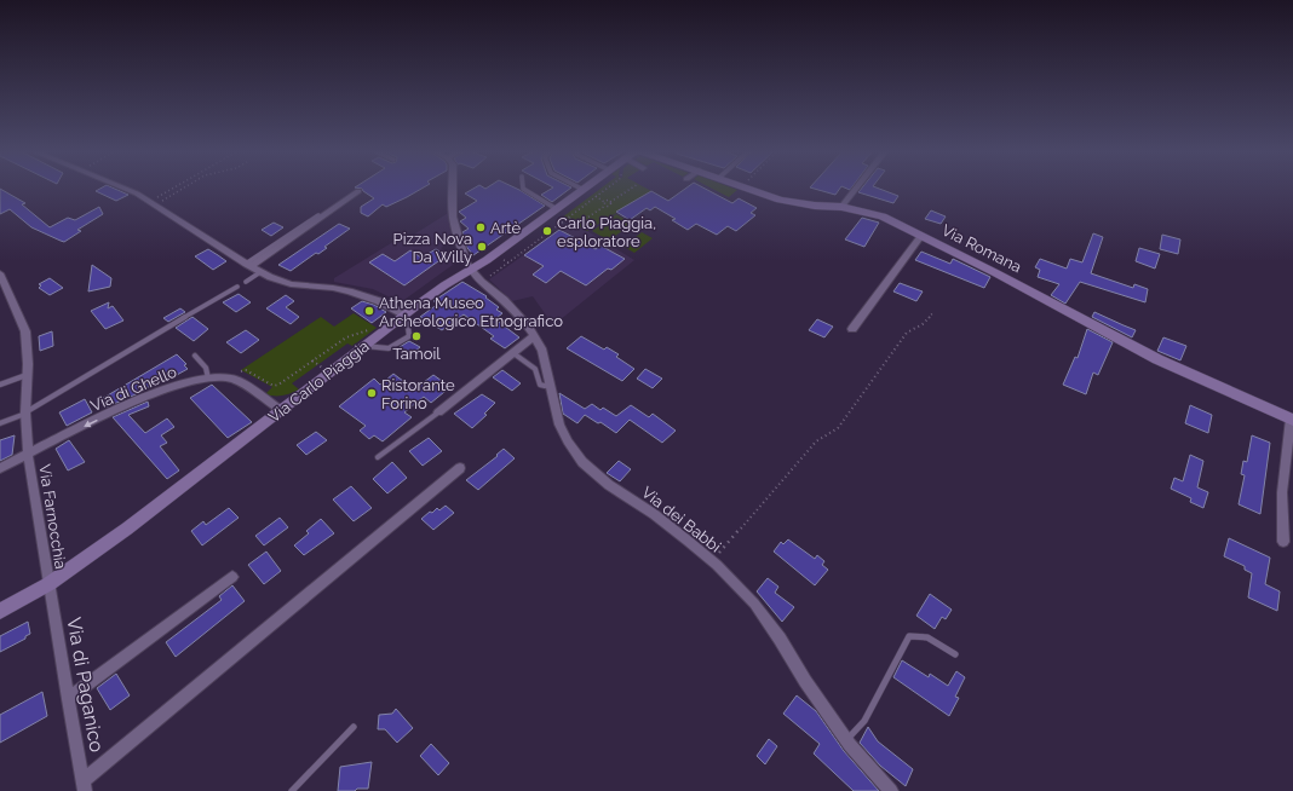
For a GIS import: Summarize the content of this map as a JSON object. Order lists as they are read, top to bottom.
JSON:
{
  "streets": {
    "street": [
      "Via Romana",
      "Via Carlo Piaggia",
      "Via di Ghello",
      "Via Farnocchia",
      "Via dei Babbi",
      "Via di Paganico"
    ]
  },
  "crossings": [
    ["Via Carlo Piaggia", "Via di Ghello"],
    ["Via Carlo Piaggia", "Via Farnocchia"],
    ["Via Carlo Piaggia", "Via dei Babbi"],
    ["Via Carlo Piaggia", "Via di Paganico"],
    ["Via di Ghello", "Via Farnocchia"],
    ["Via Farnocchia", "Via di Paganico"]
  ],
  "one_way": ["Via di Ghello"],
  "places": [
    "Artè",
    "Carlo Piaggia, esploratore",
    "Pizza Nova Da Willy",
    "Athena Museo Archeologico Etnografico",
    "Tamoil",
    "Ristorante Forino"
  ]
}
